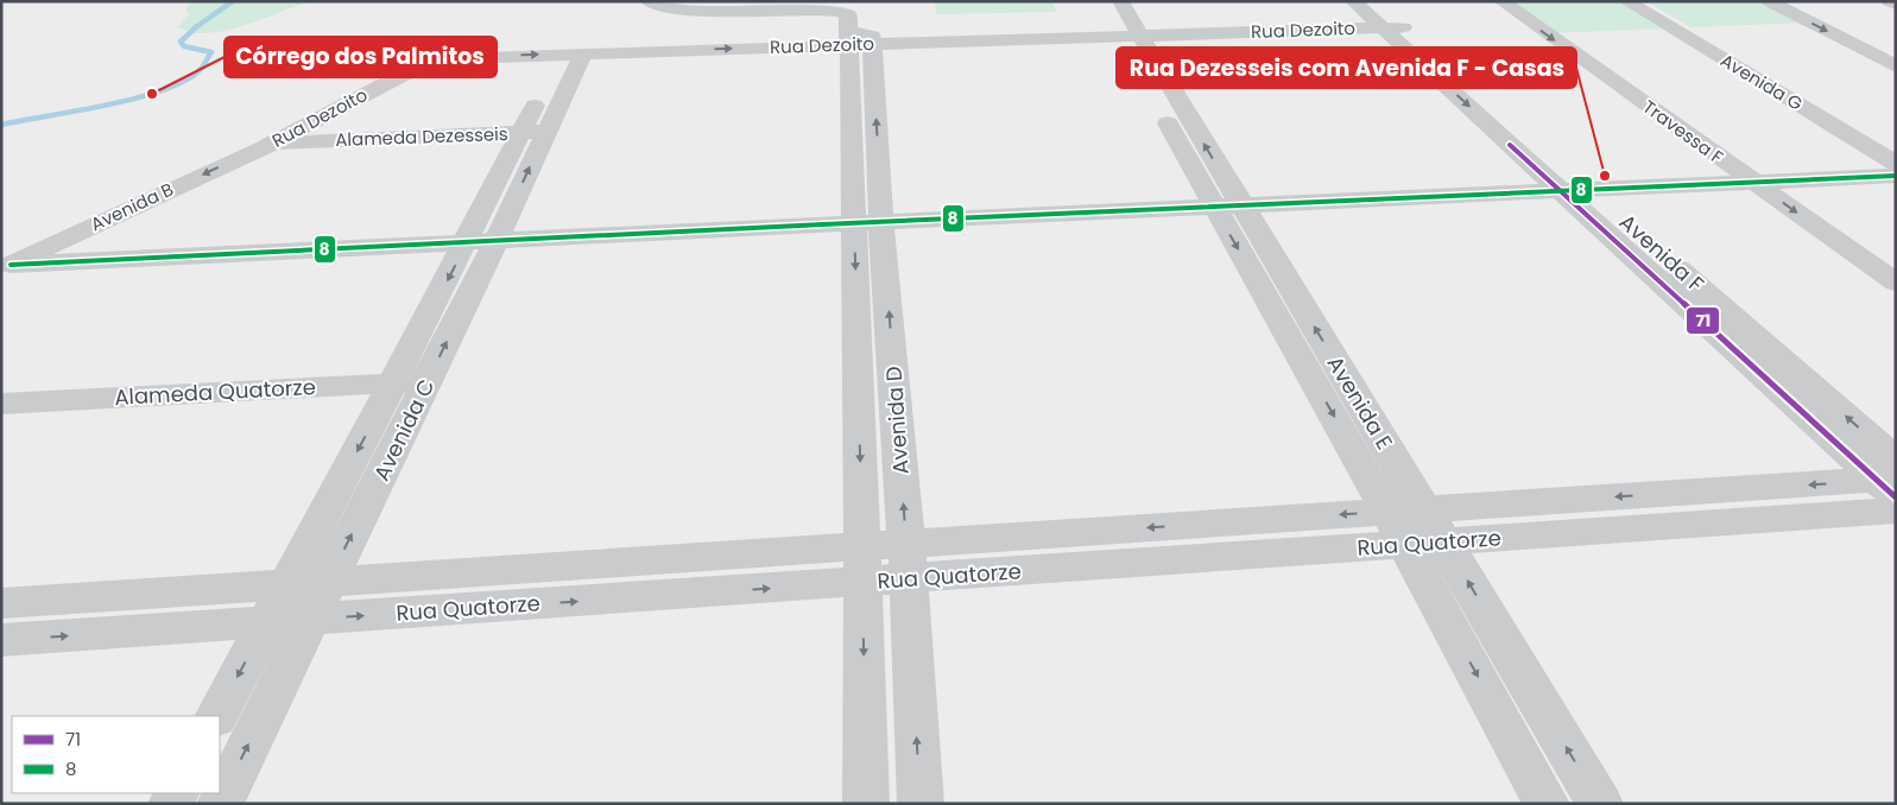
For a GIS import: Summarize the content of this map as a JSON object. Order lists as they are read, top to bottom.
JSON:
{
  "streets": {
    "street": [
      "Rua Dezoito",
      "Avenida G",
      "Travessa F",
      "Alameda Dezesseis",
      "Avenida B",
      "Avenida F",
      "Alameda Quatorze",
      "Avenida E",
      "Avenida D",
      "Avenida C",
      "Rua Quatorze"
    ]
  },
  "crossings": [
    ["Rua Dezoito", "Alameda Dezesseis"],
    ["Rua Dezoito", "Avenida B"],
    ["Rua Dezoito", "Avenida F"],
    ["Rua Dezoito", "Avenida E"],
    ["Rua Dezoito", "Avenida D"],
    ["Rua Dezoito", "Avenida C"],
    ["Alameda Dezesseis", "Avenida B"],
    ["Alameda Dezesseis", "Avenida C"],
    ["Avenida F", "Rua Quatorze"],
    ["Alameda Quatorze", "Avenida C"],
    ["Avenida E", "Rua Quatorze"],
    ["Avenida D", "Rua Quatorze"],
    ["Avenida C", "Rua Quatorze"]
  ],
  "places": ["Córrego dos Palmitos", "Rua Dezesseis com Avenida F - Casas"],
  "lines": ["transit line 71", "transit line 8"],
  "legend": ["71", "8"]
}
